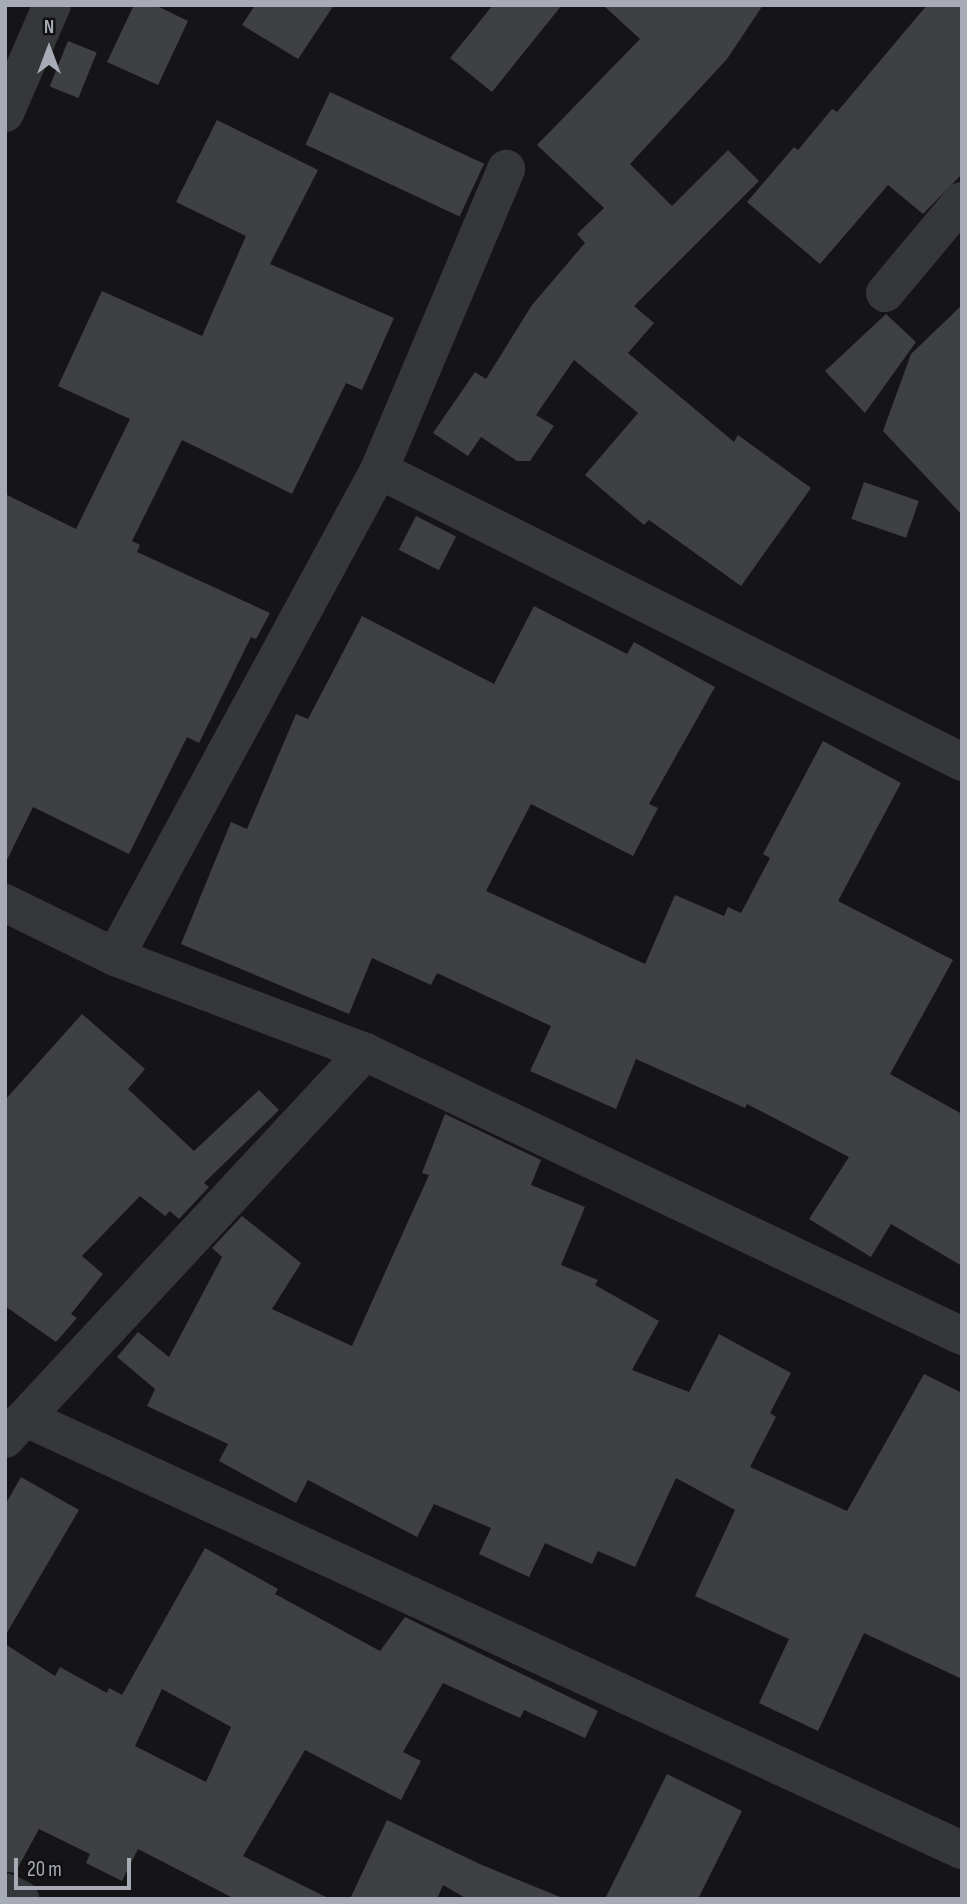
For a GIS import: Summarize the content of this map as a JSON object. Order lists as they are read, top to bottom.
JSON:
{
  "scale_bar": "20 m",
  "north": "top"
}
